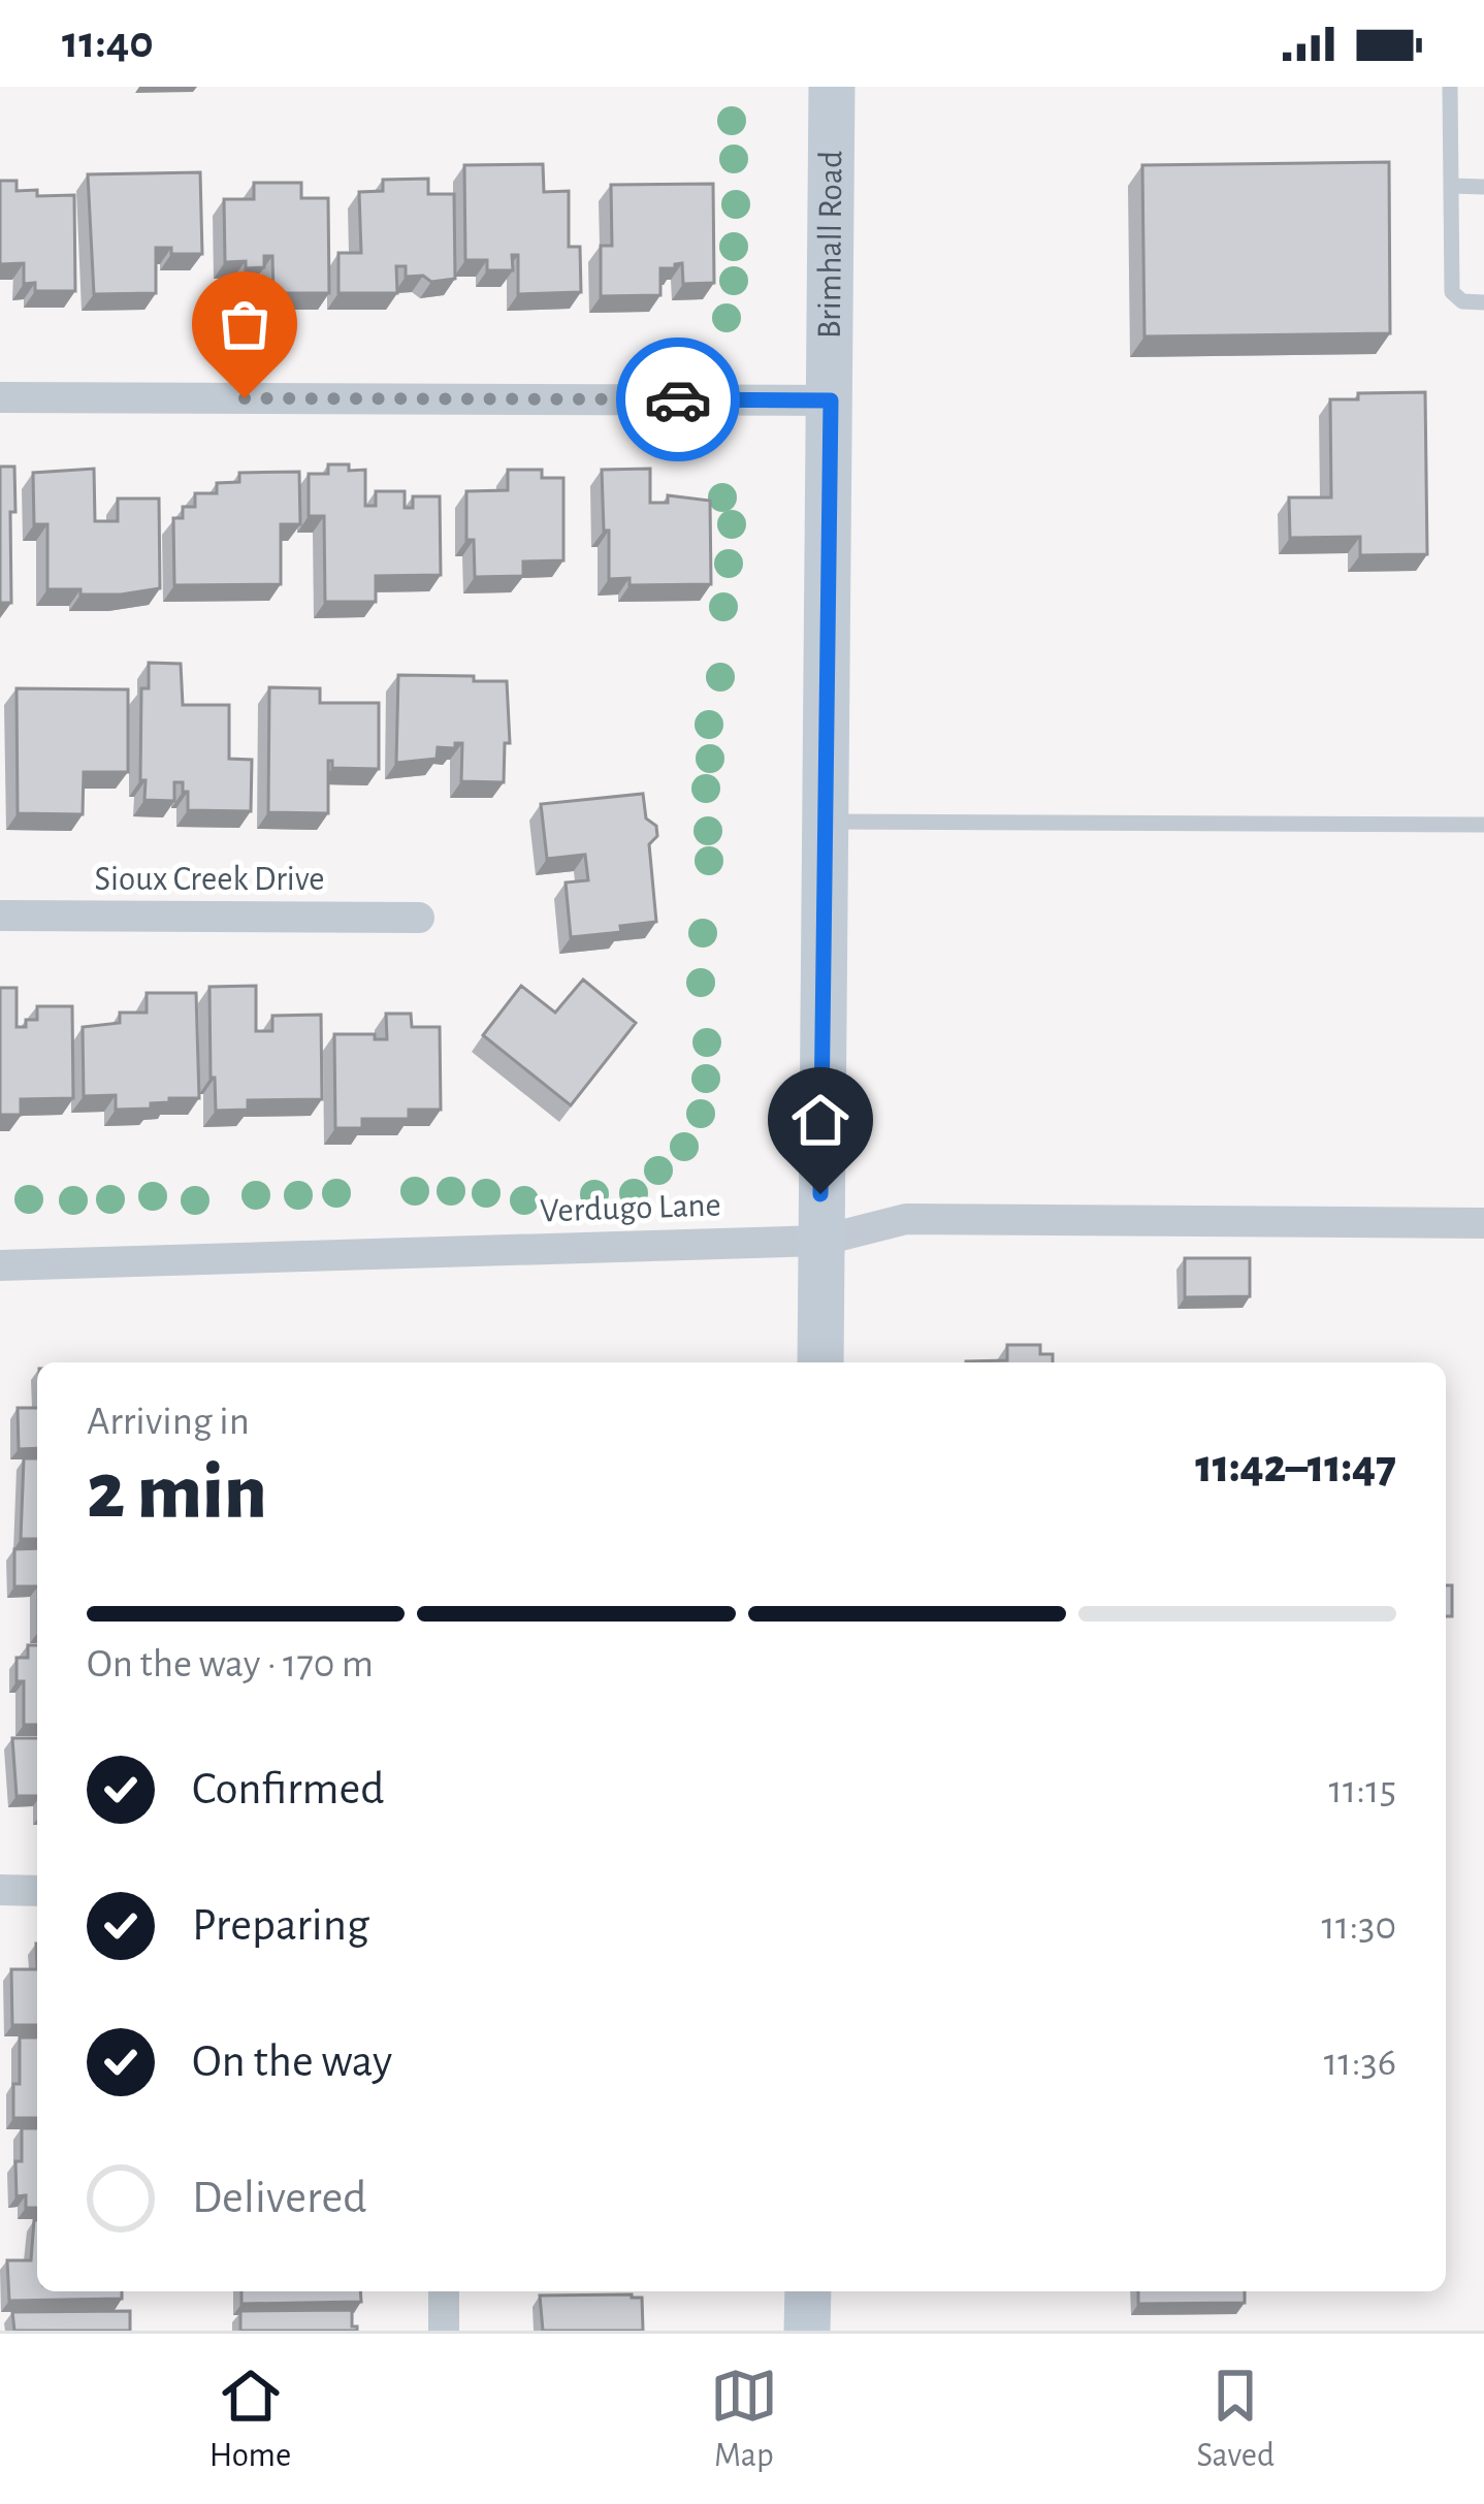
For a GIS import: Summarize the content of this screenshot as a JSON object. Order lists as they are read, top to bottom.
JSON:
{
  "streets": {
    "street": ["Brimhall Road", "Sioux Creek Drive", "Verdugo Lane"]
  },
  "crossings": [
    ["Brimhall Road", "Verdugo Lane"]
  ],
  "page": {
    "status": "11:40",
    "heading": ["2 min", "Arriving in", "11:42–11:47"],
    "bar": "On the way · 170 m",
    "list": [
      ["Confirmed", "11:15"],
      ["Preparing", "11:30"],
      ["On the way", "11:36"],
      "Delivered"
    ],
    "tabs": ["Home", "Map", "Saved"]
  }
}
